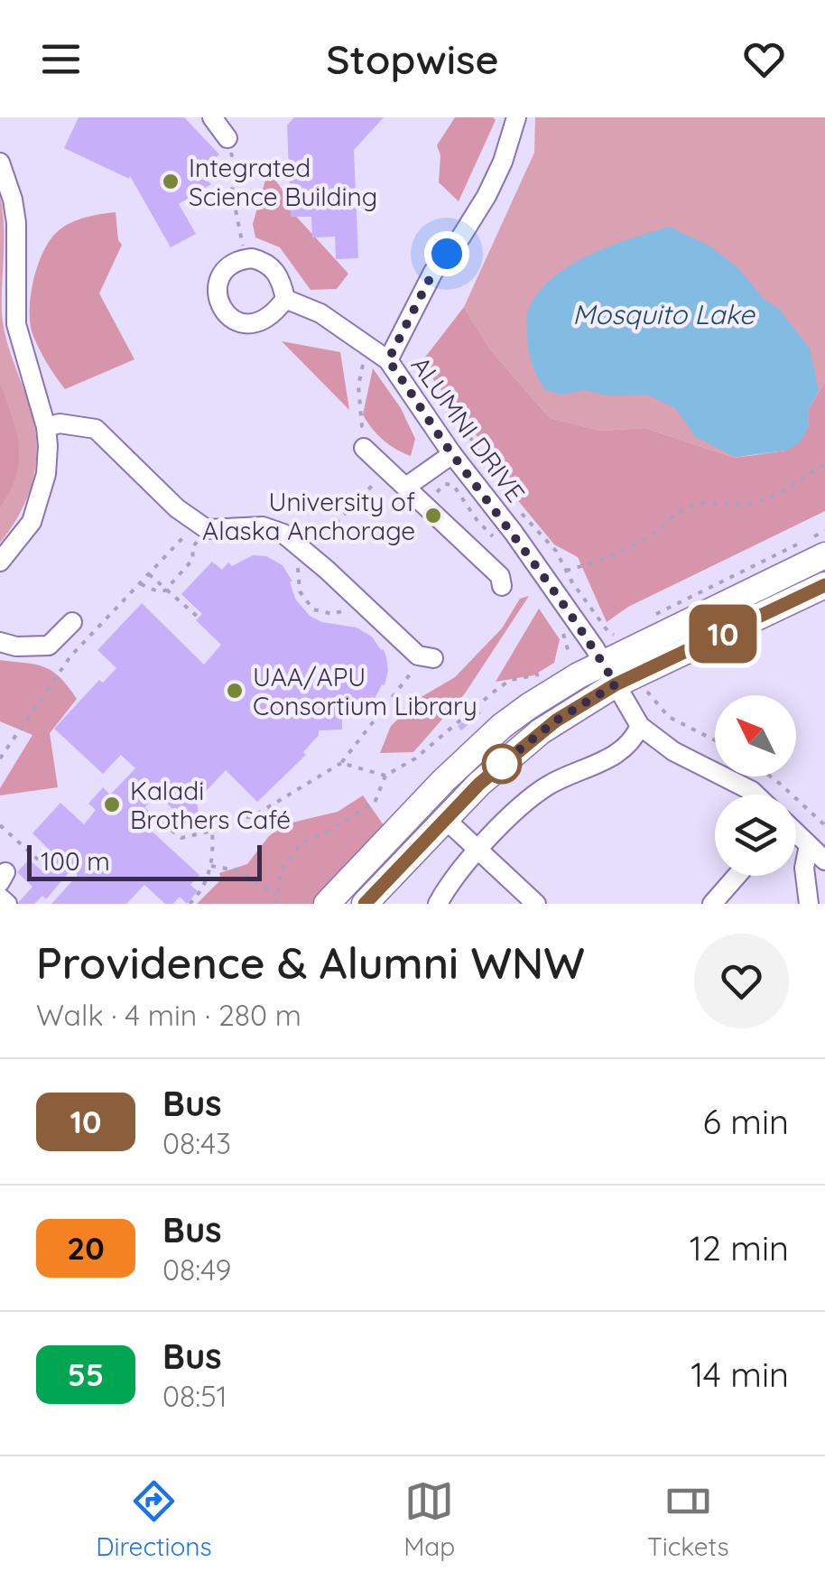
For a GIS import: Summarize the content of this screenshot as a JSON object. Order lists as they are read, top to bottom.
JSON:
{
  "streets": {
    "street": ["ALUMNI DRIVE"]
  },
  "water": ["Mosquito Lake"],
  "places": [
    "Integrated Science Building",
    "University of Alaska Anchorage",
    "UAA/APU Consortium Library",
    "Kaladi Brothers Café"
  ],
  "lines": ["bus line 10"],
  "scale_bar": "100 m",
  "north": "top left",
  "page": {
    "header": "Stopwise",
    "on_map": "10",
    "scale": "100 m",
    "heading": ["Providence & Alumni WNW", "Walk · 4 min · 280 m"],
    "list": [
      {
        "mark": "10",
        "name": "Bus",
        "note": "08:43",
        "value": "6 min"
      },
      {
        "mark": "20",
        "name": "Bus",
        "note": "08:49",
        "value": "12 min"
      },
      {
        "mark": "55",
        "name": "Bus",
        "note": "08:51",
        "value": "14 min"
      }
    ],
    "tabs": ["Directions", "Map", "Tickets"]
  }
}
